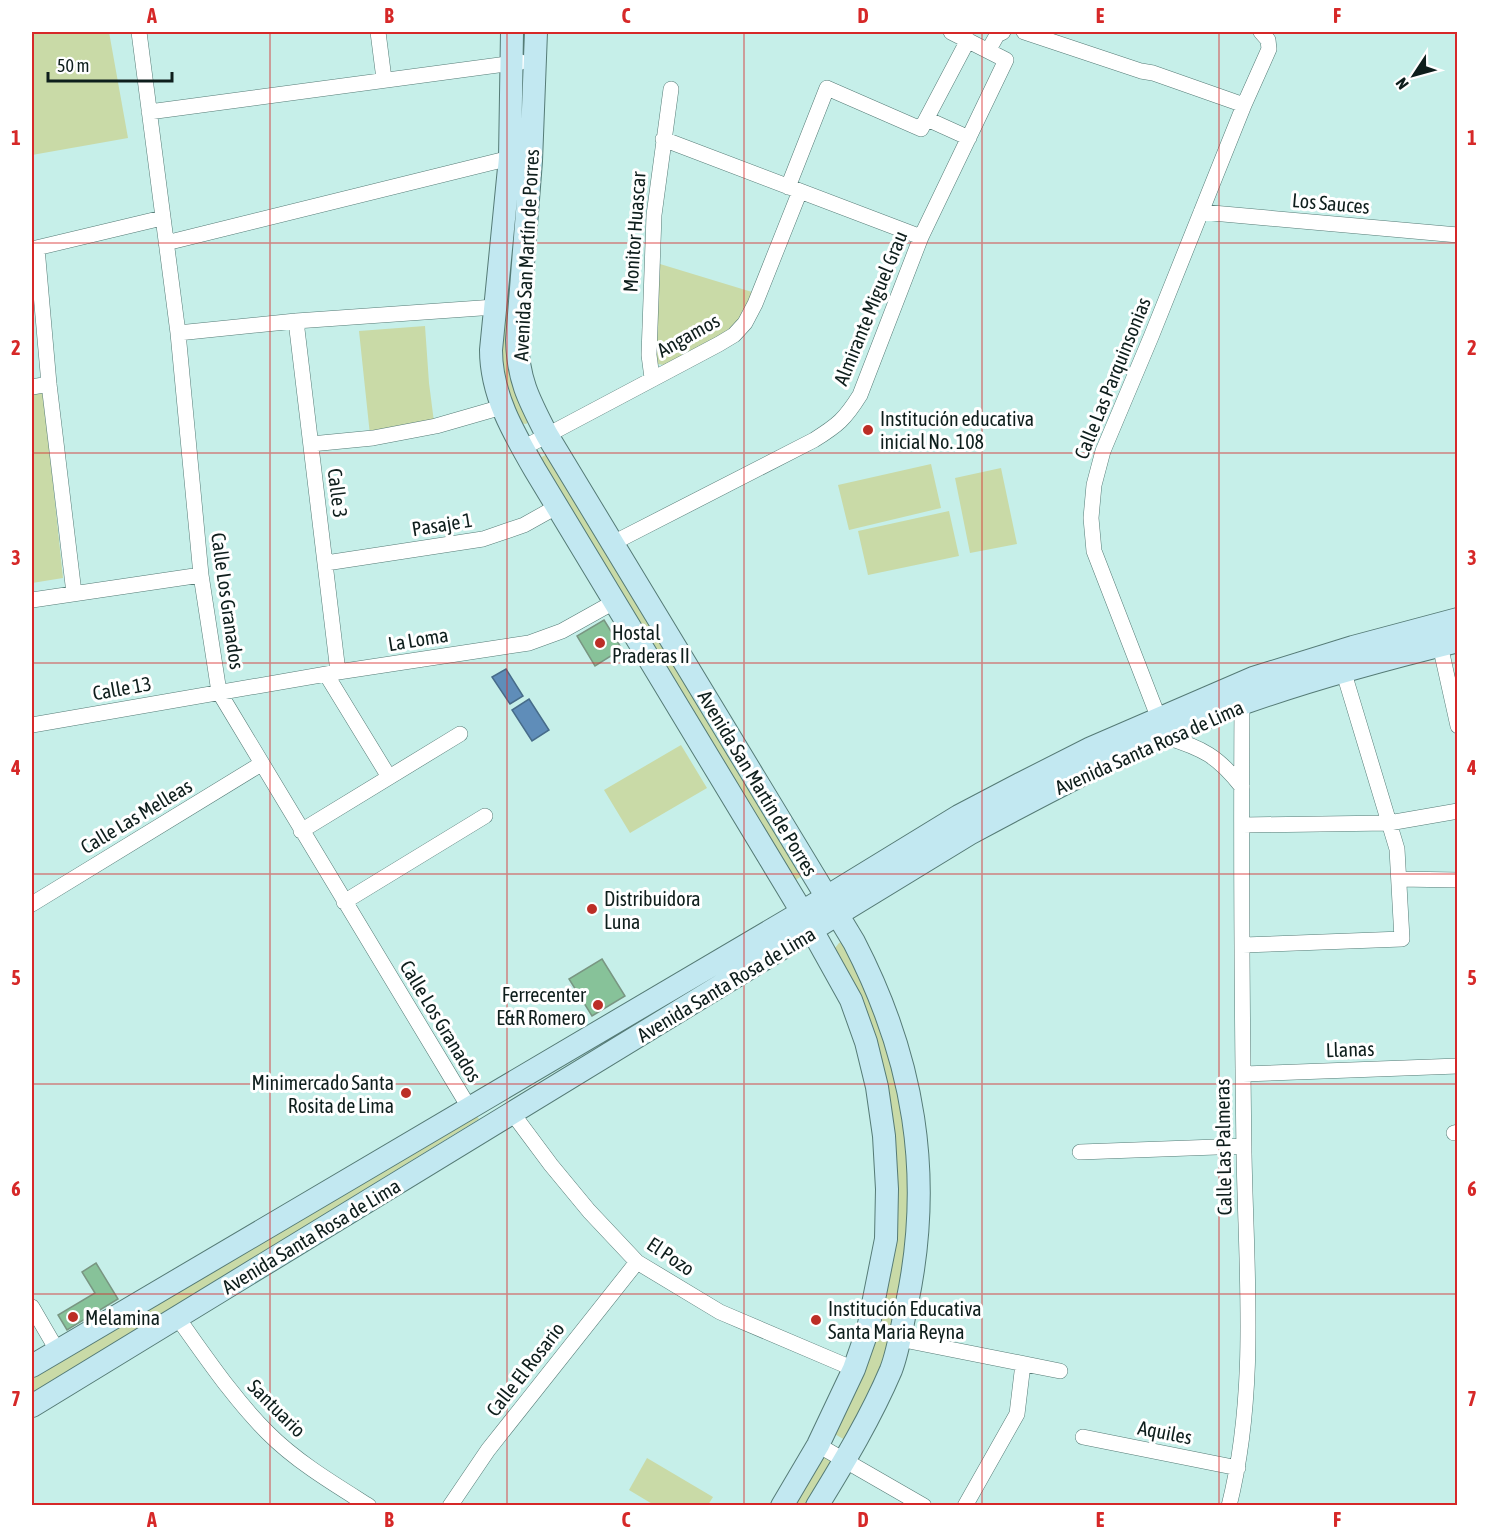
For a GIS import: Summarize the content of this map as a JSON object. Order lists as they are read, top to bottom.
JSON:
{
  "streets": {
    "main road": ["Avenida San Martín de Porres", "Avenida Santa Rosa de Lima"],
    "street": [
      "Los Sauces",
      "Monitor Huascar",
      "Almirante Miguel Grau",
      "Angamos",
      "Calle Las Parquinsonias",
      "Calle 3",
      "Pasaje 1",
      "Calle Los Granados",
      "La Loma",
      "Calle 13",
      "Calle Las Melleas",
      "Llanas",
      "Calle Las Palmeras",
      "El Pozo",
      "Calle El Rosario",
      "Santuario",
      "Aquiles"
    ]
  },
  "crossings": [
    ["Los Sauces", "Calle Las Parquinsonias"],
    ["Monitor Huascar", "Angamos"],
    ["Avenida San Martín de Porres", "Almirante Miguel Grau"],
    ["Avenida San Martín de Porres", "Angamos"],
    ["Avenida San Martín de Porres", "Pasaje 1"],
    ["Avenida San Martín de Porres", "La Loma"],
    ["Avenida San Martín de Porres", "Avenida Santa Rosa de Lima"],
    ["Avenida San Martín de Porres", "El Pozo"],
    ["Calle Las Parquinsonias", "Avenida Santa Rosa de Lima"],
    ["Calle 3", "Pasaje 1"],
    ["Calle 3", "La Loma"],
    ["Calle Los Granados", "La Loma"],
    ["Calle Los Granados", "Calle 13"],
    ["Calle Los Granados", "Avenida Santa Rosa de Lima"],
    ["Calle Los Granados", "Calle Las Melleas"],
    ["La Loma", "Calle 13"],
    ["Avenida Santa Rosa de Lima", "Calle Las Palmeras"],
    ["Avenida Santa Rosa de Lima", "El Pozo"],
    ["Avenida Santa Rosa de Lima", "Santuario"],
    ["Llanas", "Calle Las Palmeras"],
    ["Calle Las Palmeras", "Aquiles"],
    ["El Pozo", "Calle El Rosario"]
  ],
  "places": [
    "Institución educativa inicial No. 108",
    "Hostal Praderas II",
    "Distribuidora Luna",
    "Ferrecenter E&R Romero",
    "Minimercado Santa Rosita de Lima",
    "Melamina",
    "Institución Educativa Santa Maria Reyna"
  ],
  "scale_bar": "50 m",
  "north": "bottom left",
  "grid": {
    "columns": [
      "A",
      "B",
      "C",
      "D",
      "E",
      "F"
    ],
    "rows": [
      "1",
      "2",
      "3",
      "4",
      "5",
      "6",
      "7"
    ]
  }
}
